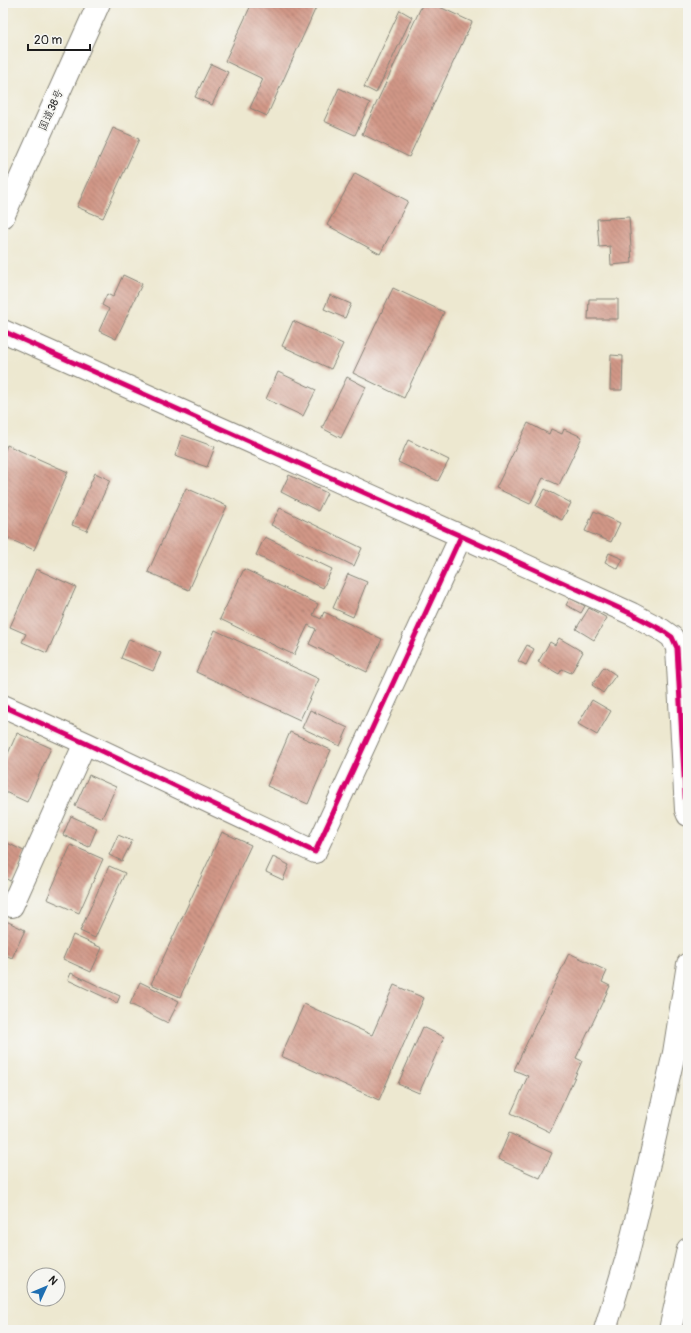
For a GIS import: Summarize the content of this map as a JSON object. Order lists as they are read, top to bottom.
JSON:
{
  "streets": {
    "main road": ["国道38号"]
  },
  "scale_bar": "20 m",
  "north": "top right"
}
